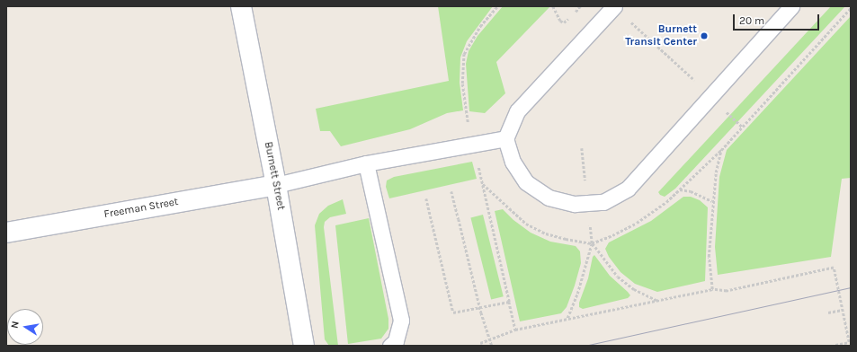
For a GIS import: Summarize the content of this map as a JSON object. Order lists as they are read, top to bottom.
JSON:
{
  "streets": {
    "street": ["Burnett Street", "Freeman Street"]
  },
  "crossings": [
    ["Burnett Street", "Freeman Street"]
  ],
  "places": ["Burnett Transit Center"],
  "scale_bar": "20 m",
  "north": "left"
}
